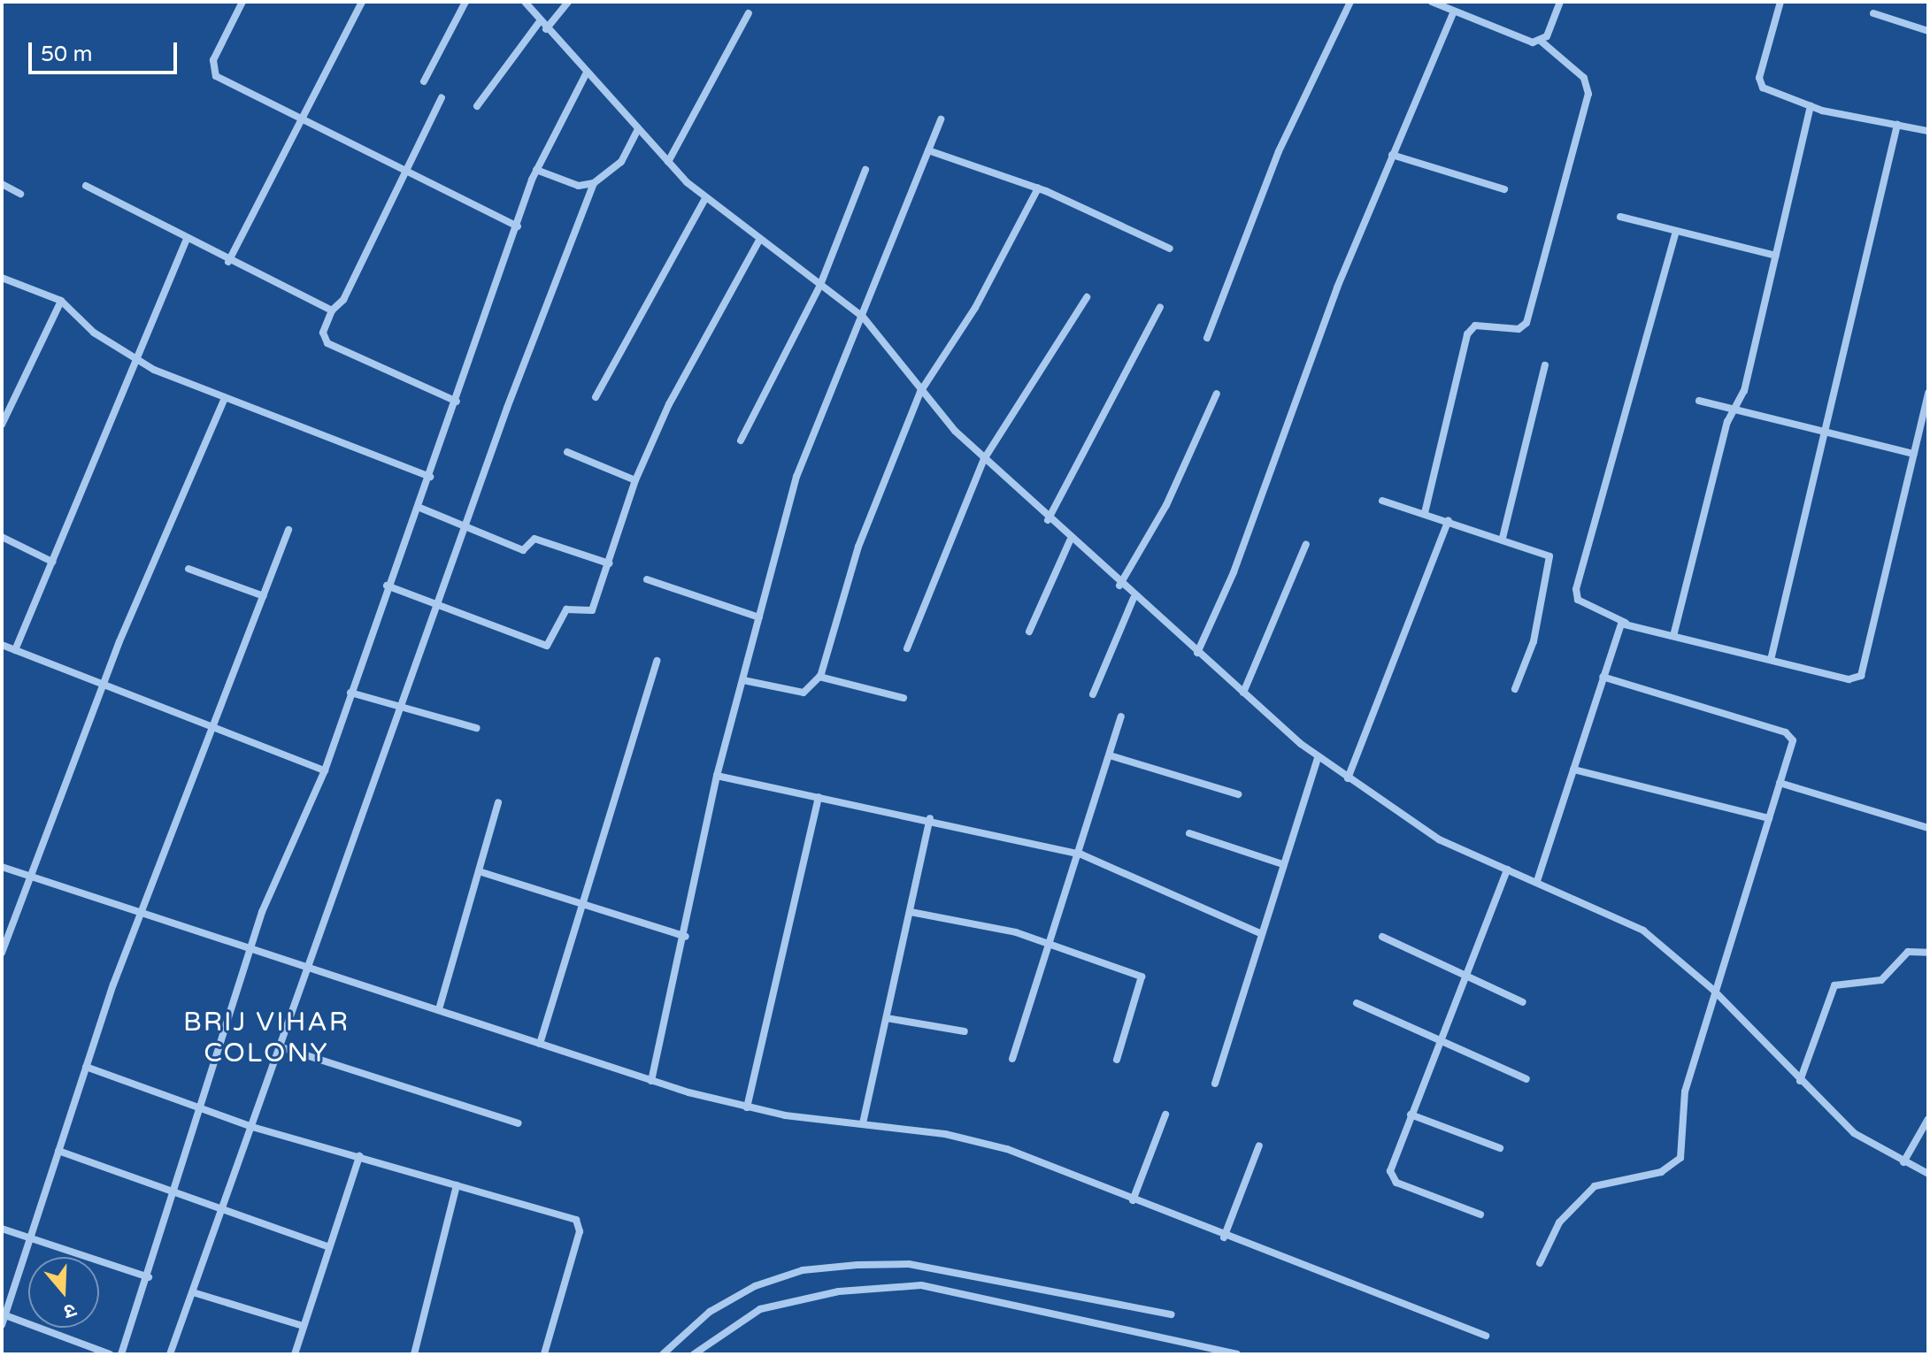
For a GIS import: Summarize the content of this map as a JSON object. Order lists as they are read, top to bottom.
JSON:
{
  "districts": ["BRIJ VIHAR COLONY"],
  "scale_bar": "50 m",
  "north": "bottom"
}
